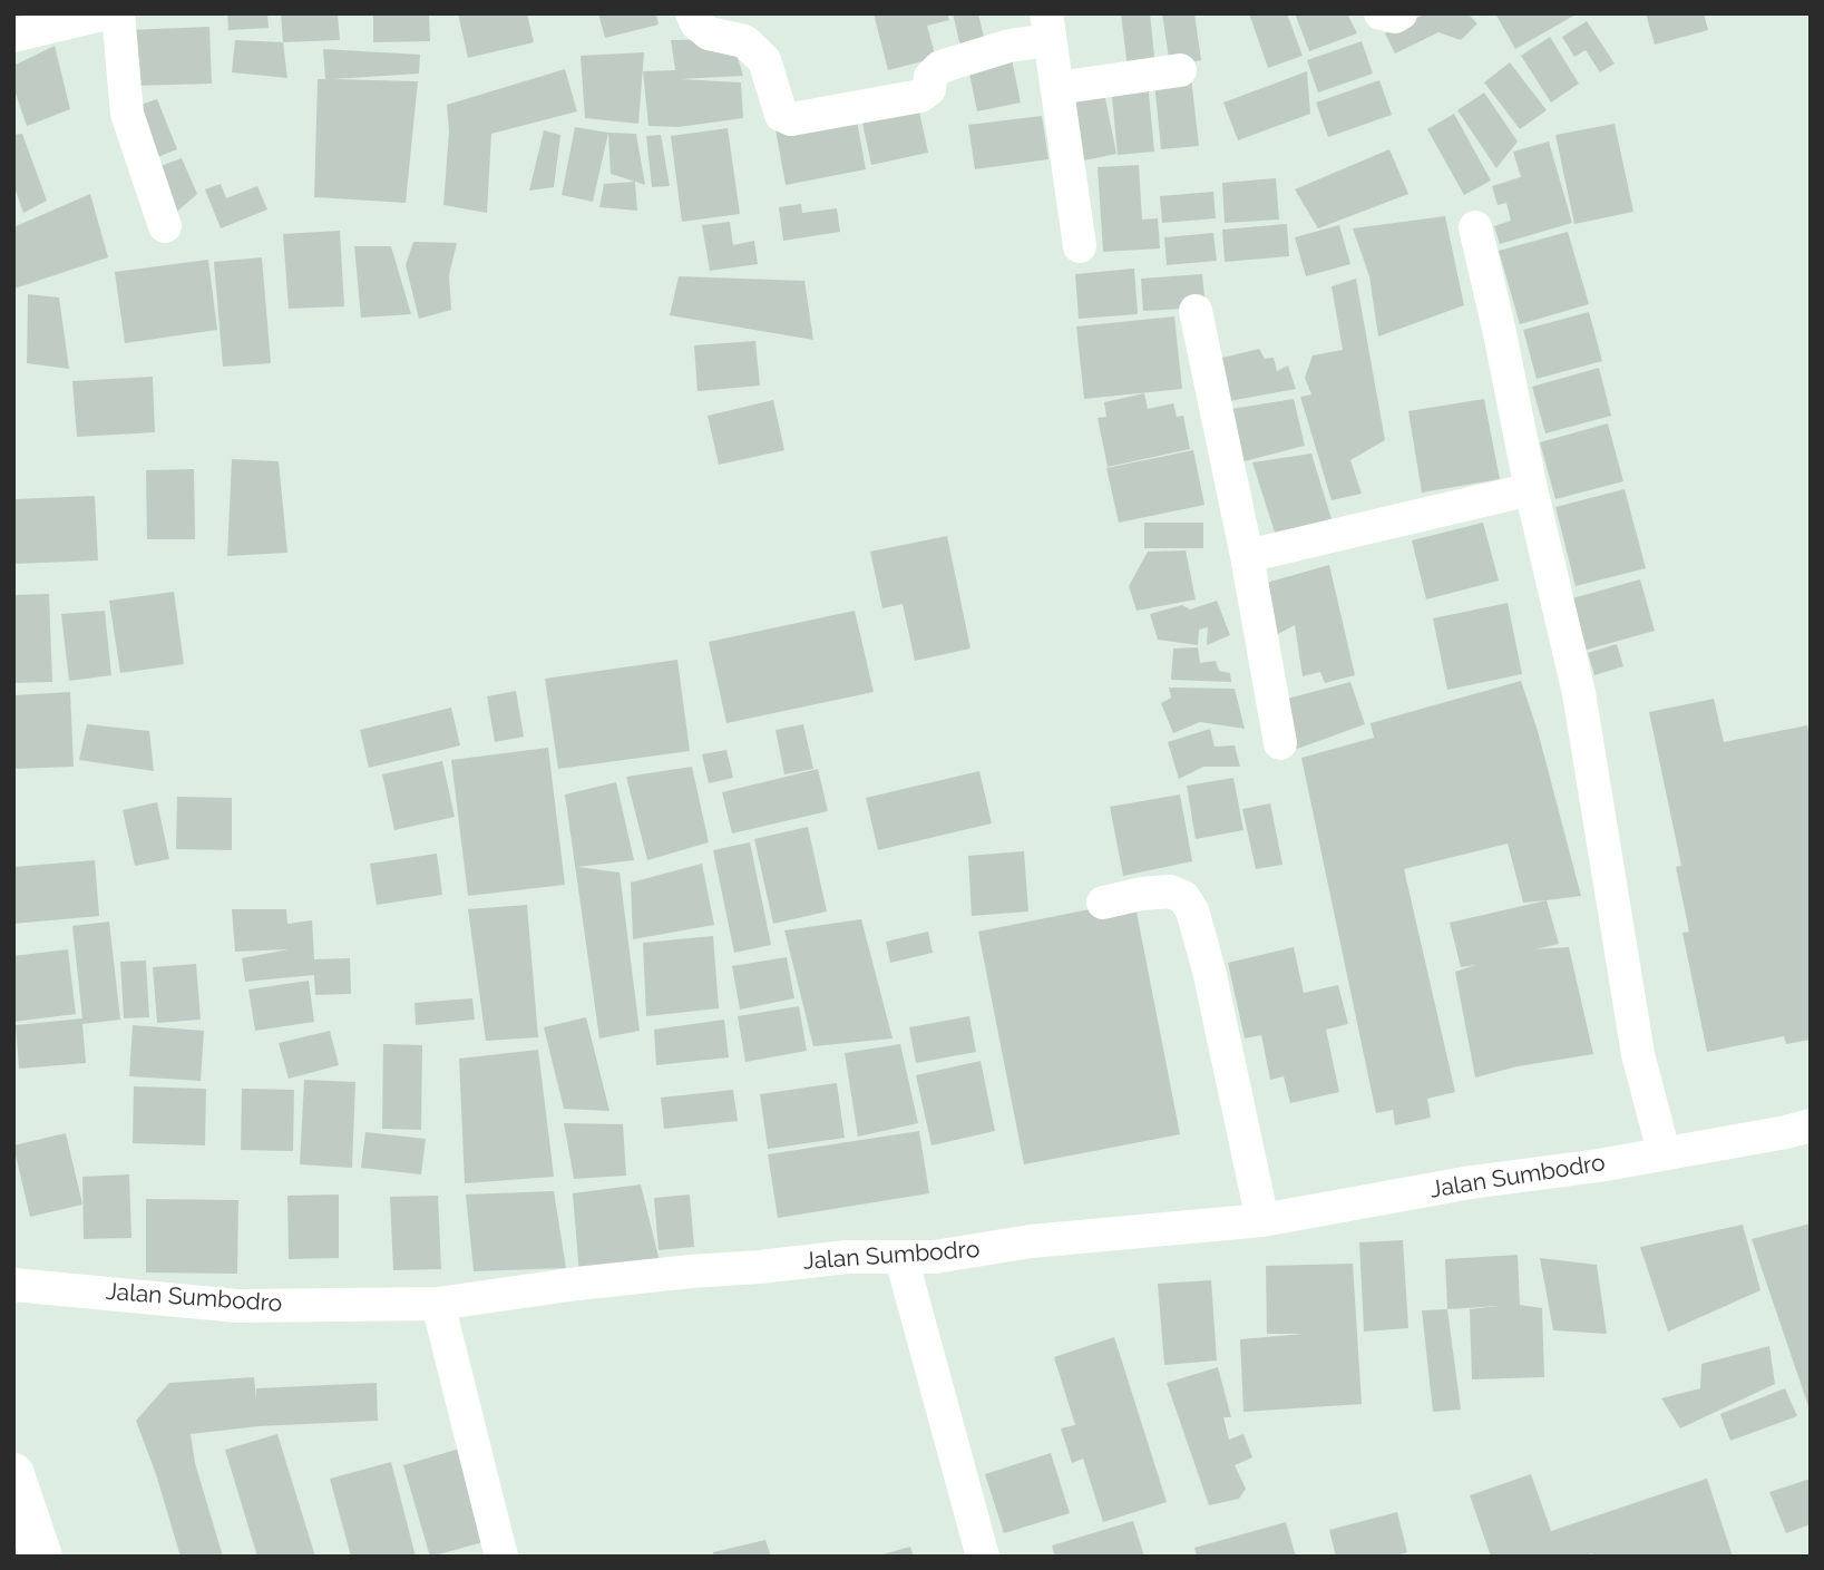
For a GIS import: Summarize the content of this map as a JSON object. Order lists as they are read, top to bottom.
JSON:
{
  "streets": {
    "street": ["Jalan Sumbodro"]
  }
}
